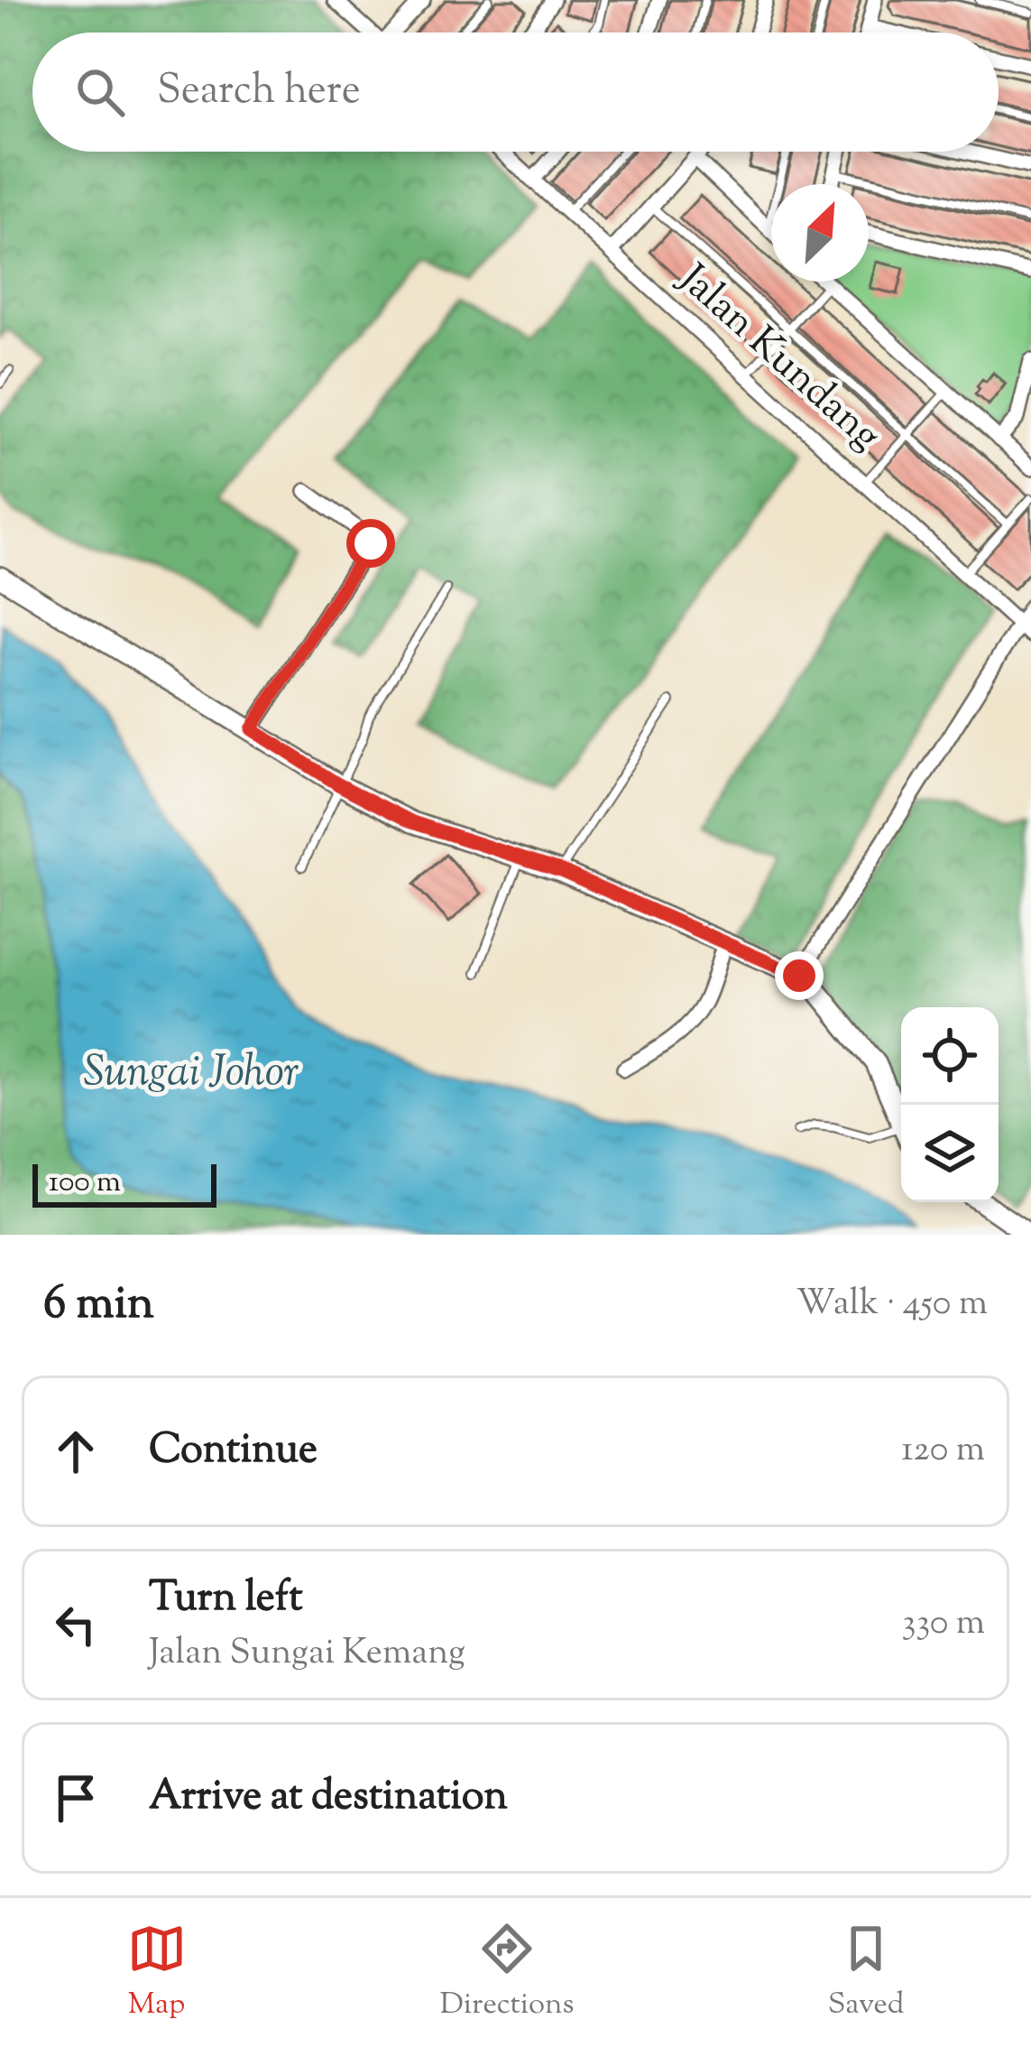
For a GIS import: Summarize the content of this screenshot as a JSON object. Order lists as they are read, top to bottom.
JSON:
{
  "streets": {
    "street": ["Jalan Kundang"]
  },
  "water": ["Sungai Johor"],
  "scale_bar": "100 m",
  "north": "top right",
  "page": {
    "search": "Search here",
    "scale": "100 m",
    "heading": ["6 min", "Walk · 450 m"],
    "list": [
      ["Continue", "120 m"],
      ["Turn left", "Jalan Sungai Kemang", "330 m"],
      "Arrive at destination"
    ],
    "nav": ["Map", "Directions", "Saved"]
  }
}
